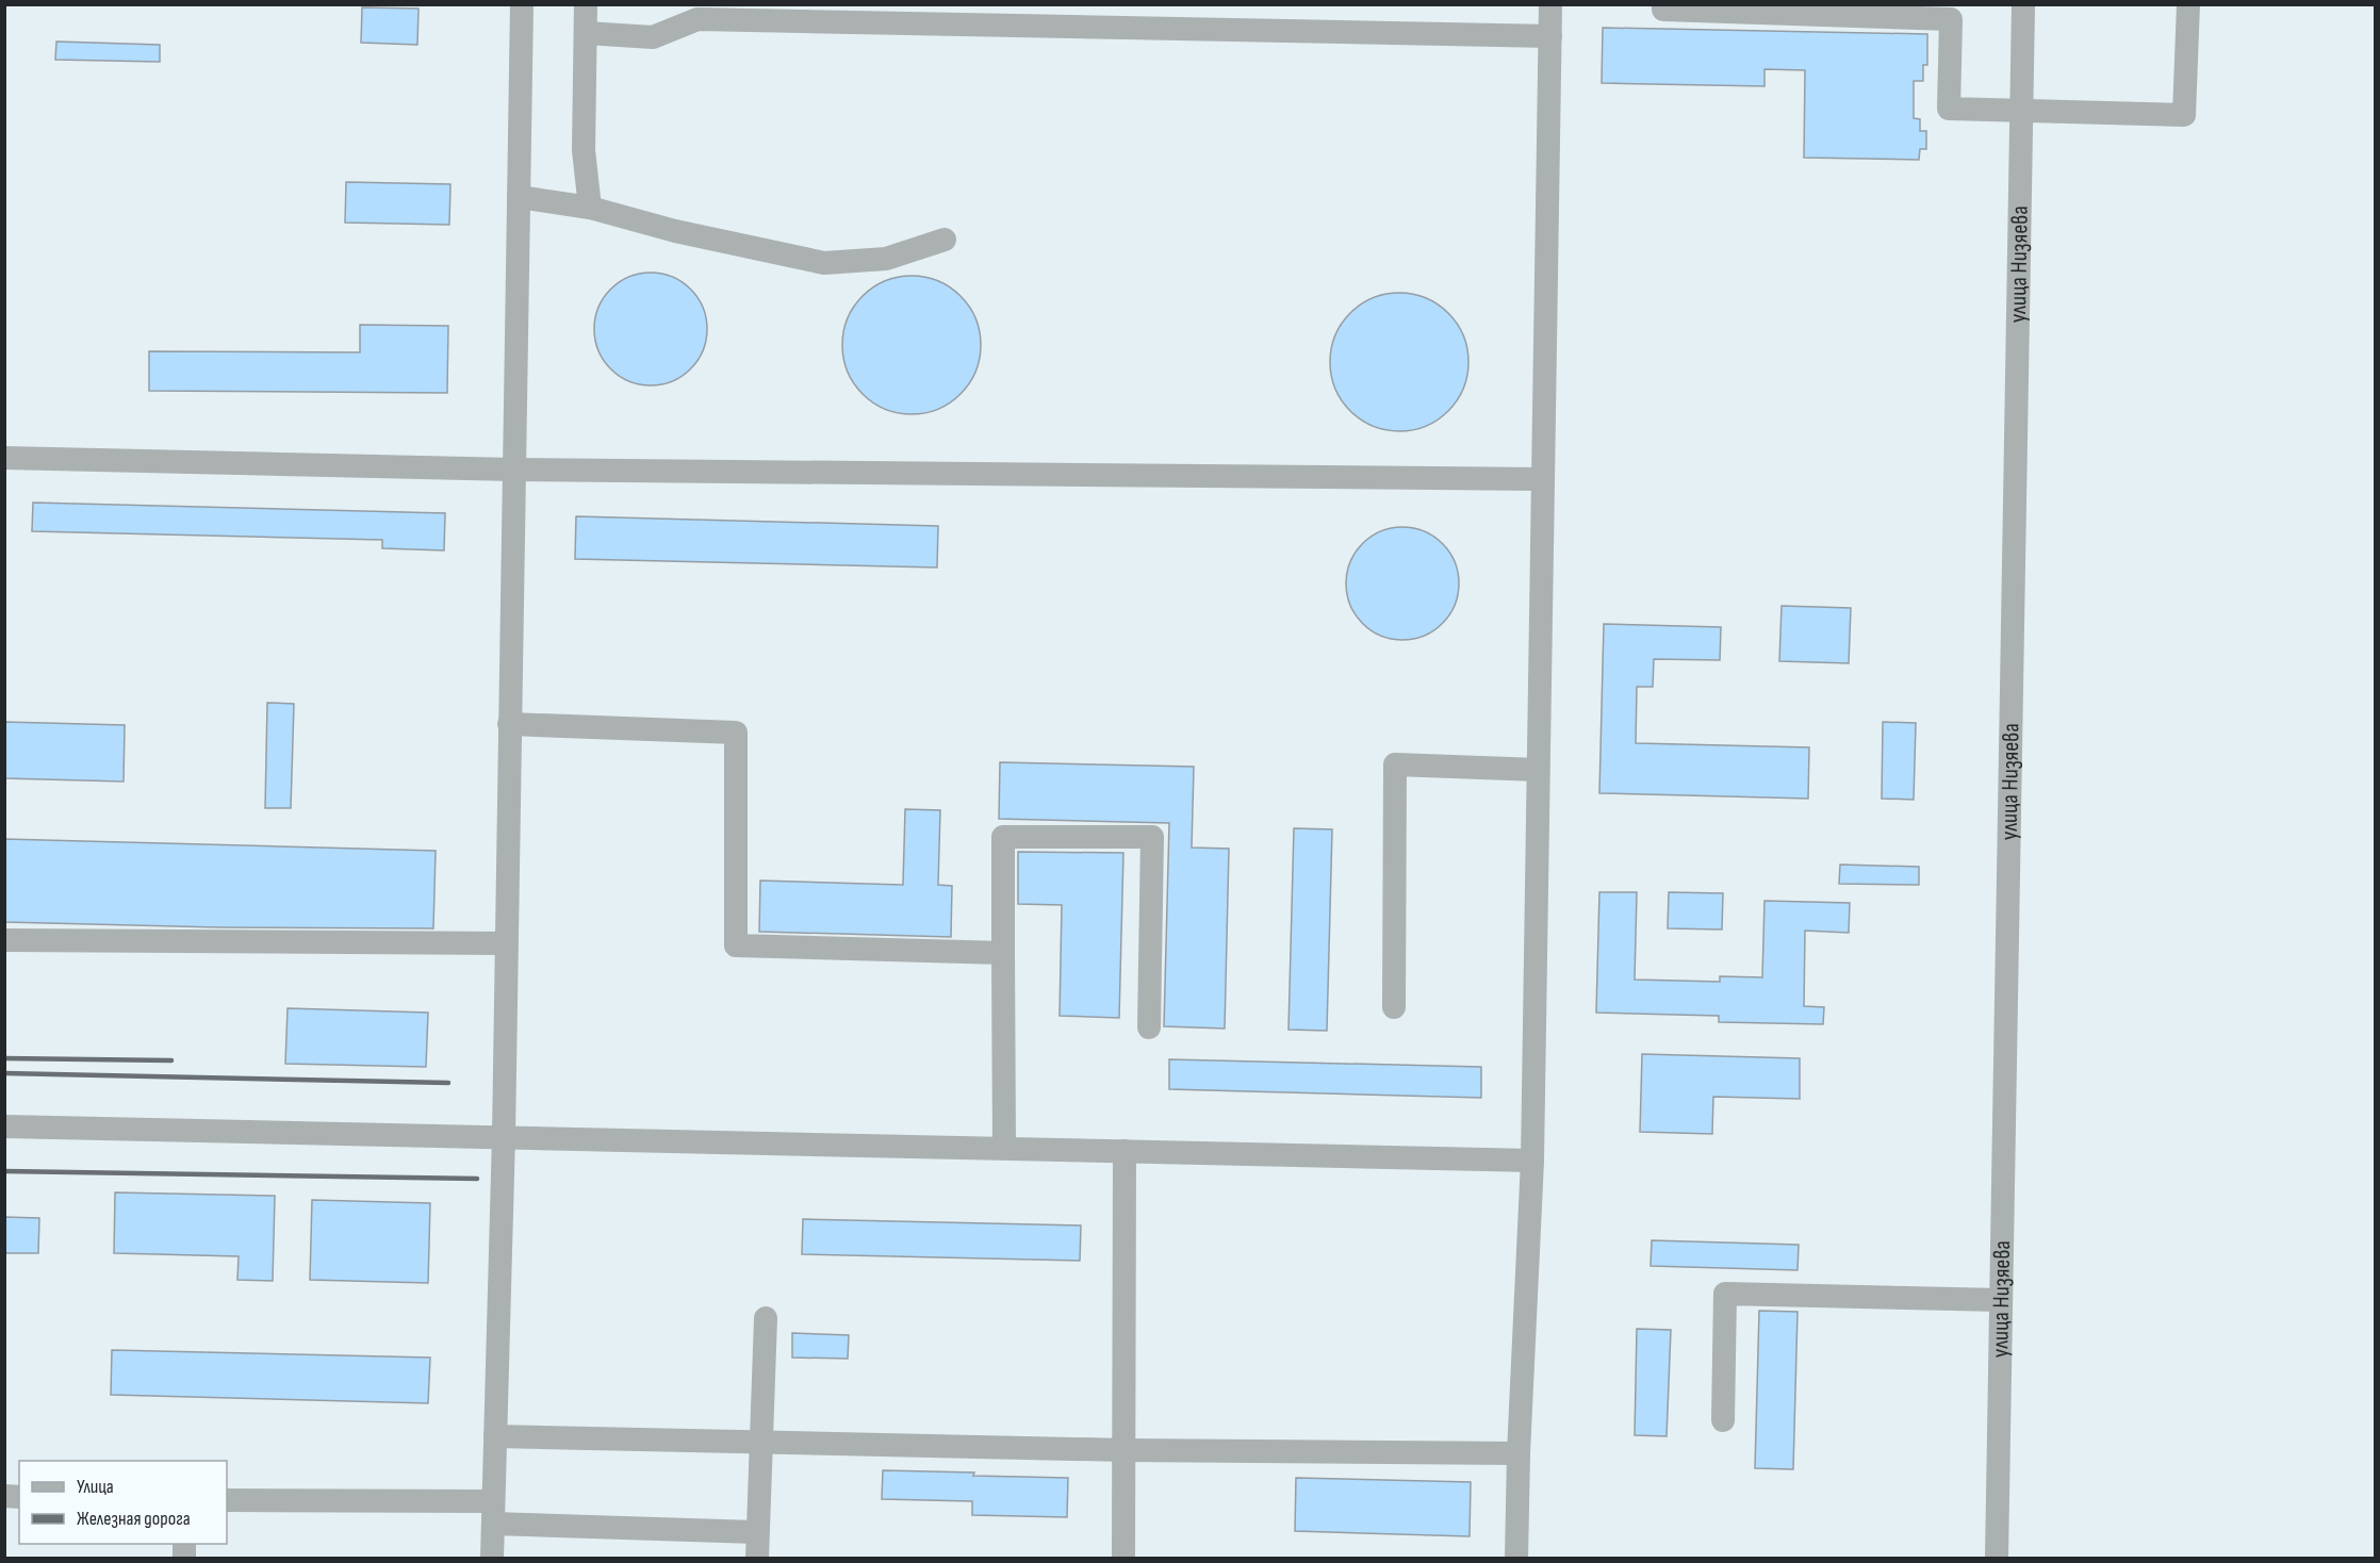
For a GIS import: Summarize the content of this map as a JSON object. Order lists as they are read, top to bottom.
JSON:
{
  "streets": {
    "street": ["улица Низяева"]
  },
  "legend": ["Улица", "Железная дорога"]
}
